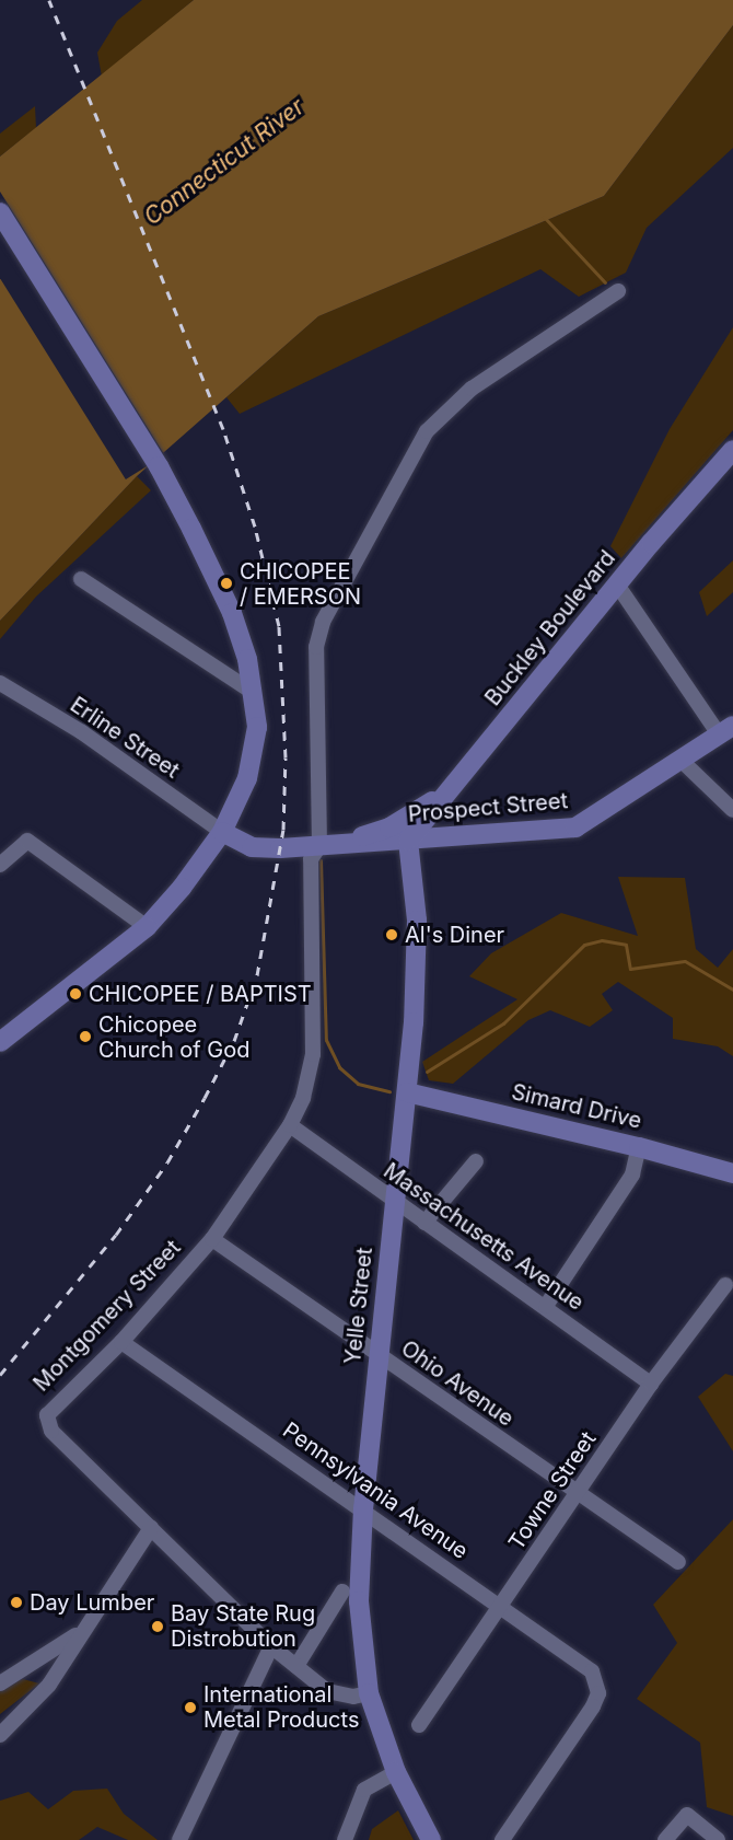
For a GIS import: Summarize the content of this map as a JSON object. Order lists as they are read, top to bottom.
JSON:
{
  "streets": {
    "main road": [
      "Buckley Boulevard",
      "Prospect Street",
      "Simard Drive",
      "Yelle Street"
    ],
    "street": [
      "Erline Street",
      "Massachusetts Avenue",
      "Montgomery Street",
      "Ohio Avenue",
      "Pennsylvania Avenue",
      "Towne Street"
    ]
  },
  "crossings": [
    ["Buckley Boulevard", "Prospect Street"],
    ["Buckley Boulevard", "Yelle Street"],
    ["Erline Street", "Prospect Street"],
    ["Prospect Street", "Yelle Street"],
    ["Prospect Street", "Montgomery Street"],
    ["Simard Drive", "Yelle Street"],
    ["Massachusetts Avenue", "Yelle Street"],
    ["Massachusetts Avenue", "Montgomery Street"],
    ["Massachusetts Avenue", "Towne Street"],
    ["Yelle Street", "Montgomery Street"],
    ["Yelle Street", "Ohio Avenue"],
    ["Yelle Street", "Pennsylvania Avenue"],
    ["Montgomery Street", "Ohio Avenue"],
    ["Montgomery Street", "Pennsylvania Avenue"],
    ["Ohio Avenue", "Towne Street"],
    ["Pennsylvania Avenue", "Towne Street"]
  ],
  "water": ["Connecticut River"],
  "places": [
    "CHICOPEE / EMERSON",
    "Al's Diner",
    "CHICOPEE / BAPTIST",
    "Chicopee Church of God",
    "Day Lumber",
    "Bay State Rug Distrobution",
    "International Metal Products"
  ]
}
